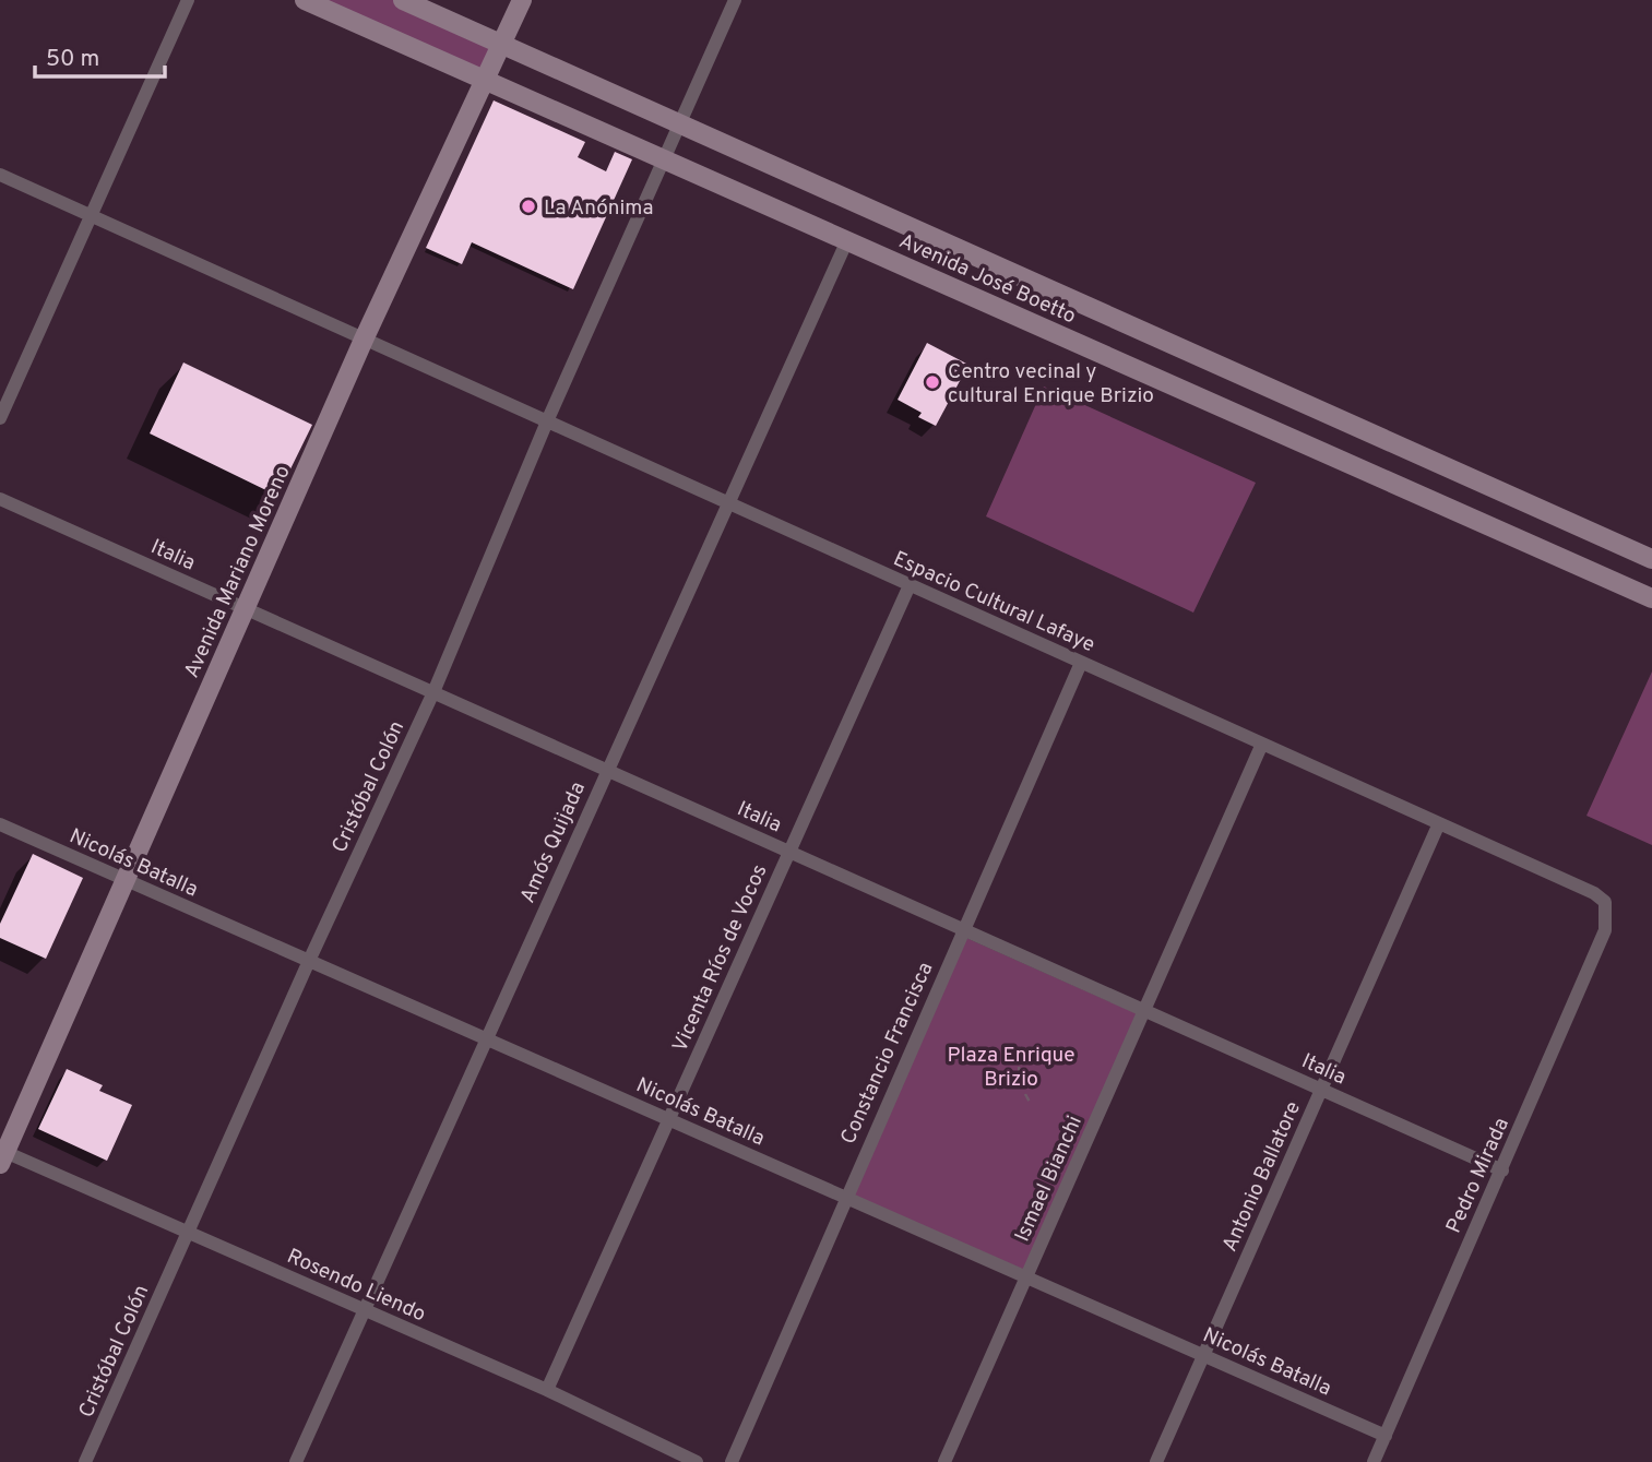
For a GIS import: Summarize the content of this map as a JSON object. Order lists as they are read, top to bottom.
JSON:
{
  "streets": {
    "main road": ["Avenida José Boetto", "Avenida Mariano Moreno"],
    "street": [
      "Italia",
      "Espacio Cultural Lafaye",
      "Cristóbal Colón",
      "Amós Quijada",
      "Nicolás Batalla",
      "Vicenta Ríos de Vocos",
      "Constancio Francisca",
      "Pedro Mirada",
      "Antonio Ballatore",
      "Ismael Bianchi",
      "Rosendo Liendo"
    ]
  },
  "crossings": [
    ["Avenida José Boetto", "Avenida Mariano Moreno"],
    ["Avenida José Boetto", "Cristóbal Colón"],
    ["Avenida José Boetto", "Amós Quijada"],
    ["Italia", "Avenida Mariano Moreno"],
    ["Italia", "Cristóbal Colón"],
    ["Italia", "Amós Quijada"],
    ["Italia", "Vicenta Ríos de Vocos"],
    ["Italia", "Constancio Francisca"],
    ["Italia", "Pedro Mirada"],
    ["Italia", "Antonio Ballatore"],
    ["Italia", "Ismael Bianchi"],
    ["Avenida Mariano Moreno", "Espacio Cultural Lafaye"],
    ["Avenida Mariano Moreno", "Nicolás Batalla"],
    ["Avenida Mariano Moreno", "Rosendo Liendo"],
    ["Espacio Cultural Lafaye", "Cristóbal Colón"],
    ["Espacio Cultural Lafaye", "Amós Quijada"],
    ["Espacio Cultural Lafaye", "Vicenta Ríos de Vocos"],
    ["Espacio Cultural Lafaye", "Constancio Francisca"],
    ["Espacio Cultural Lafaye", "Pedro Mirada"],
    ["Espacio Cultural Lafaye", "Antonio Ballatore"],
    ["Espacio Cultural Lafaye", "Ismael Bianchi"],
    ["Cristóbal Colón", "Nicolás Batalla"],
    ["Cristóbal Colón", "Rosendo Liendo"],
    ["Amós Quijada", "Nicolás Batalla"],
    ["Amós Quijada", "Rosendo Liendo"],
    ["Nicolás Batalla", "Vicenta Ríos de Vocos"],
    ["Nicolás Batalla", "Constancio Francisca"],
    ["Nicolás Batalla", "Pedro Mirada"],
    ["Nicolás Batalla", "Antonio Ballatore"],
    ["Nicolás Batalla", "Ismael Bianchi"],
    ["Vicenta Ríos de Vocos", "Rosendo Liendo"]
  ],
  "parks": ["Plaza Enrique Brizio"],
  "places": ["La Anónima", "Centro vecinal y cultural Enrique Brizio"],
  "scale_bar": "50 m"
}
